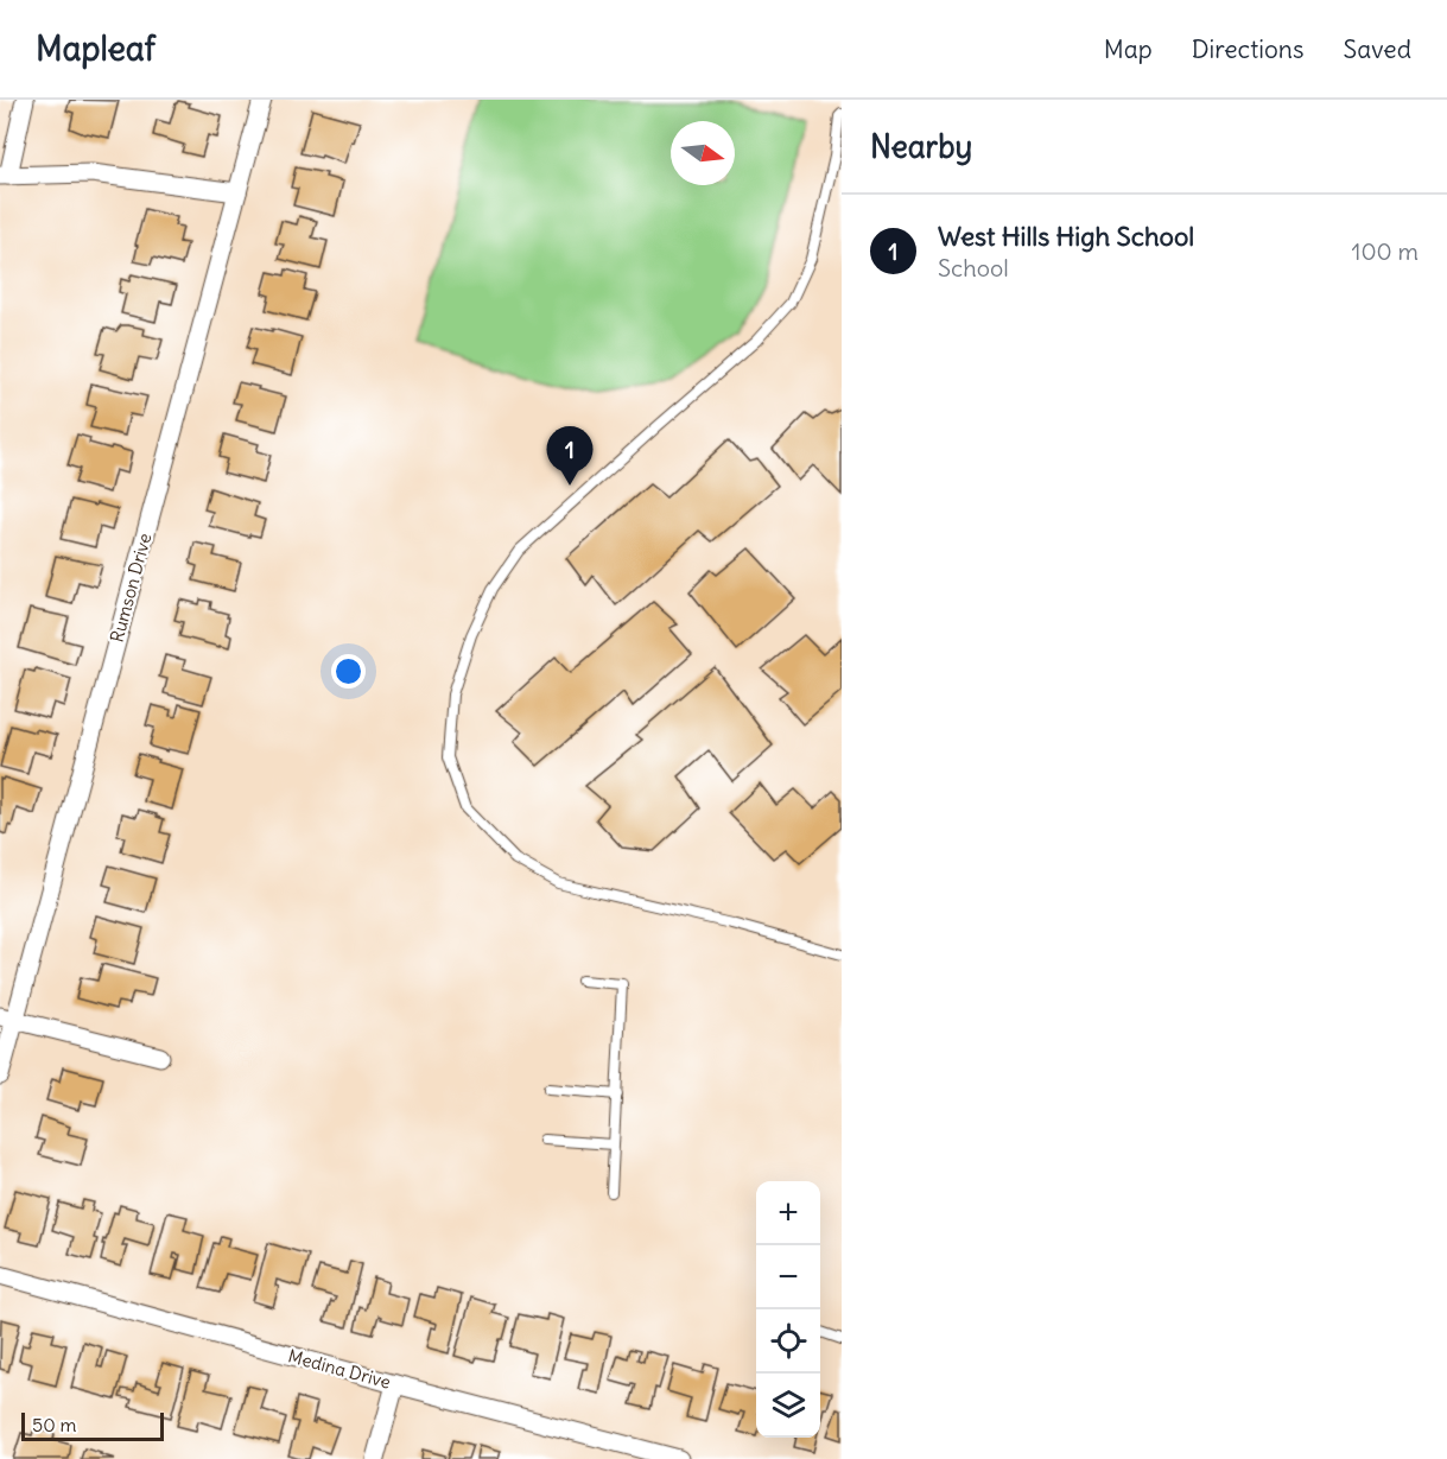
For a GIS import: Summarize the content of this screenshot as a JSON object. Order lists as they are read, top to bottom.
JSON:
{
  "streets": {
    "street": ["Rumson Drive", "Medina Drive"]
  },
  "scale_bar": "50 m",
  "north": "right",
  "page": {
    "header": "Mapleaf",
    "nav": ["Map", "Directions", "Saved"],
    "heading": "Nearby",
    "list": [
      {
        "mark": "1",
        "name": "West Hills High School",
        "note": "School",
        "value": "100 m"
      }
    ],
    "pins": "1",
    "map_buttons": ["+", "−"],
    "scale": "50 m"
  }
}
